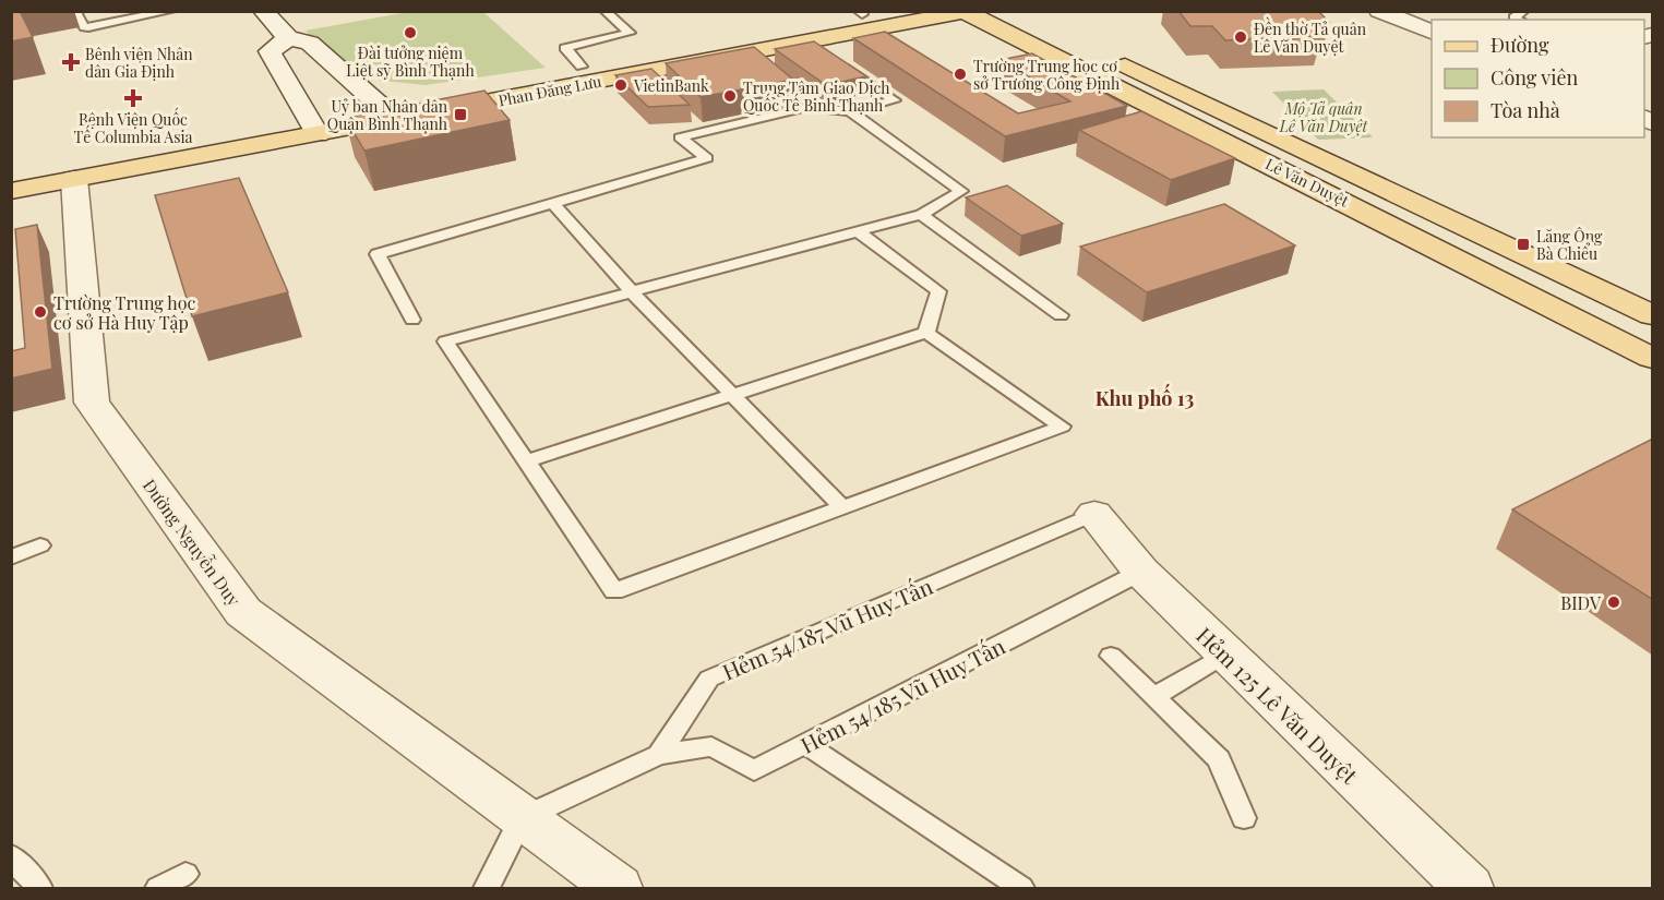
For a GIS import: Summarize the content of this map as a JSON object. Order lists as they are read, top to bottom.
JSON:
{
  "streets": {
    "main road": ["Phan Đăng Lưu", "Lê Văn Duyệt"],
    "street": ["Đường Nguyễn Duy", "Hẻm 125 Lê Văn Duyệt"],
    "lane": ["Hẻm 54/187 Vũ Huy Tấn", "Hẻm 54/185 Vũ Huy Tấn"]
  },
  "crossings": [
    ["Phan Đăng Lưu", "Lê Văn Duyệt"],
    ["Phan Đăng Lưu", "Đường Nguyễn Duy"],
    ["Hẻm 54/187 Vũ Huy Tấn", "Hẻm 54/185 Vũ Huy Tấn"],
    ["Hẻm 54/187 Vũ Huy Tấn", "Hẻm 125 Lê Văn Duyệt"],
    ["Hẻm 54/185 Vũ Huy Tấn", "Hẻm 125 Lê Văn Duyệt"]
  ],
  "districts": ["Khu phố 13"],
  "parks": ["Mộ Tả quân Lê Văn Duyệt"],
  "places": {
    "other": [
      "Đài tưởng niệm Liệt sỹ Bình Thạnh",
      "Đền thờ Tả quân Lê Văn Duyệt",
      "Trường Trung học cơ sở Trương Công Định",
      "VietinBank",
      "Trung Tâm Giao Dịch Quốc Tế Binh Thạnh",
      "Trường Trung học cơ sở Hà Huy Tập",
      "BIDV"
    ],
    "health": ["Bệnh viện Nhân dân Gia Định", "Bệnh Viện Quốc Tế Columbia Asia"],
    "transit": ["Uỷ ban Nhân dân Quận Bình Thạnh", "Lăng Ông Bà Chiểu"]
  },
  "legend": ["Đường", "Công viên", "Tòa nhà"]
}
